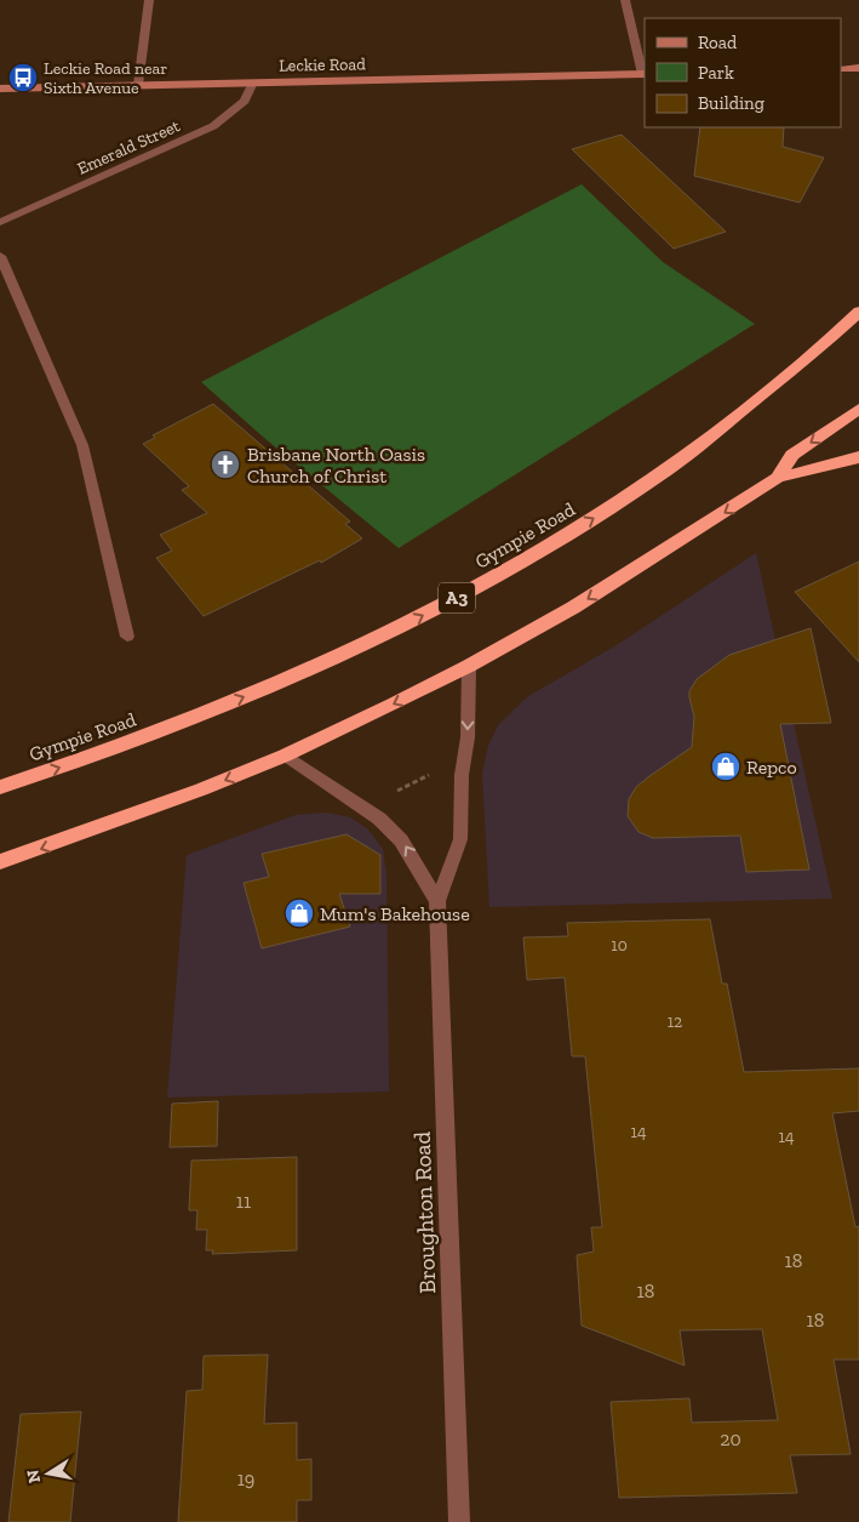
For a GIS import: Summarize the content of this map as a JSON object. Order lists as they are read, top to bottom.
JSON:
{
  "streets": {
    "highway": ["Gympie Road", "A3"],
    "street": ["Leckie Road", "Emerald Street", "Broughton Road"]
  },
  "crossings": [
    ["Leckie Road", "Emerald Street"]
  ],
  "places": {
    "bus stop": ["Leckie Road near Sixth Avenue"],
    "church": ["Brisbane North Oasis Church of Christ"],
    "shop": ["Repco", "Mum's Bakehouse"]
  },
  "house_numbers": [
    "10",
    "12",
    "14",
    "14",
    "11",
    "18",
    "18",
    "18",
    "20",
    "19"
  ],
  "legend": ["Road", "Park", "Building"],
  "north": "left"
}
